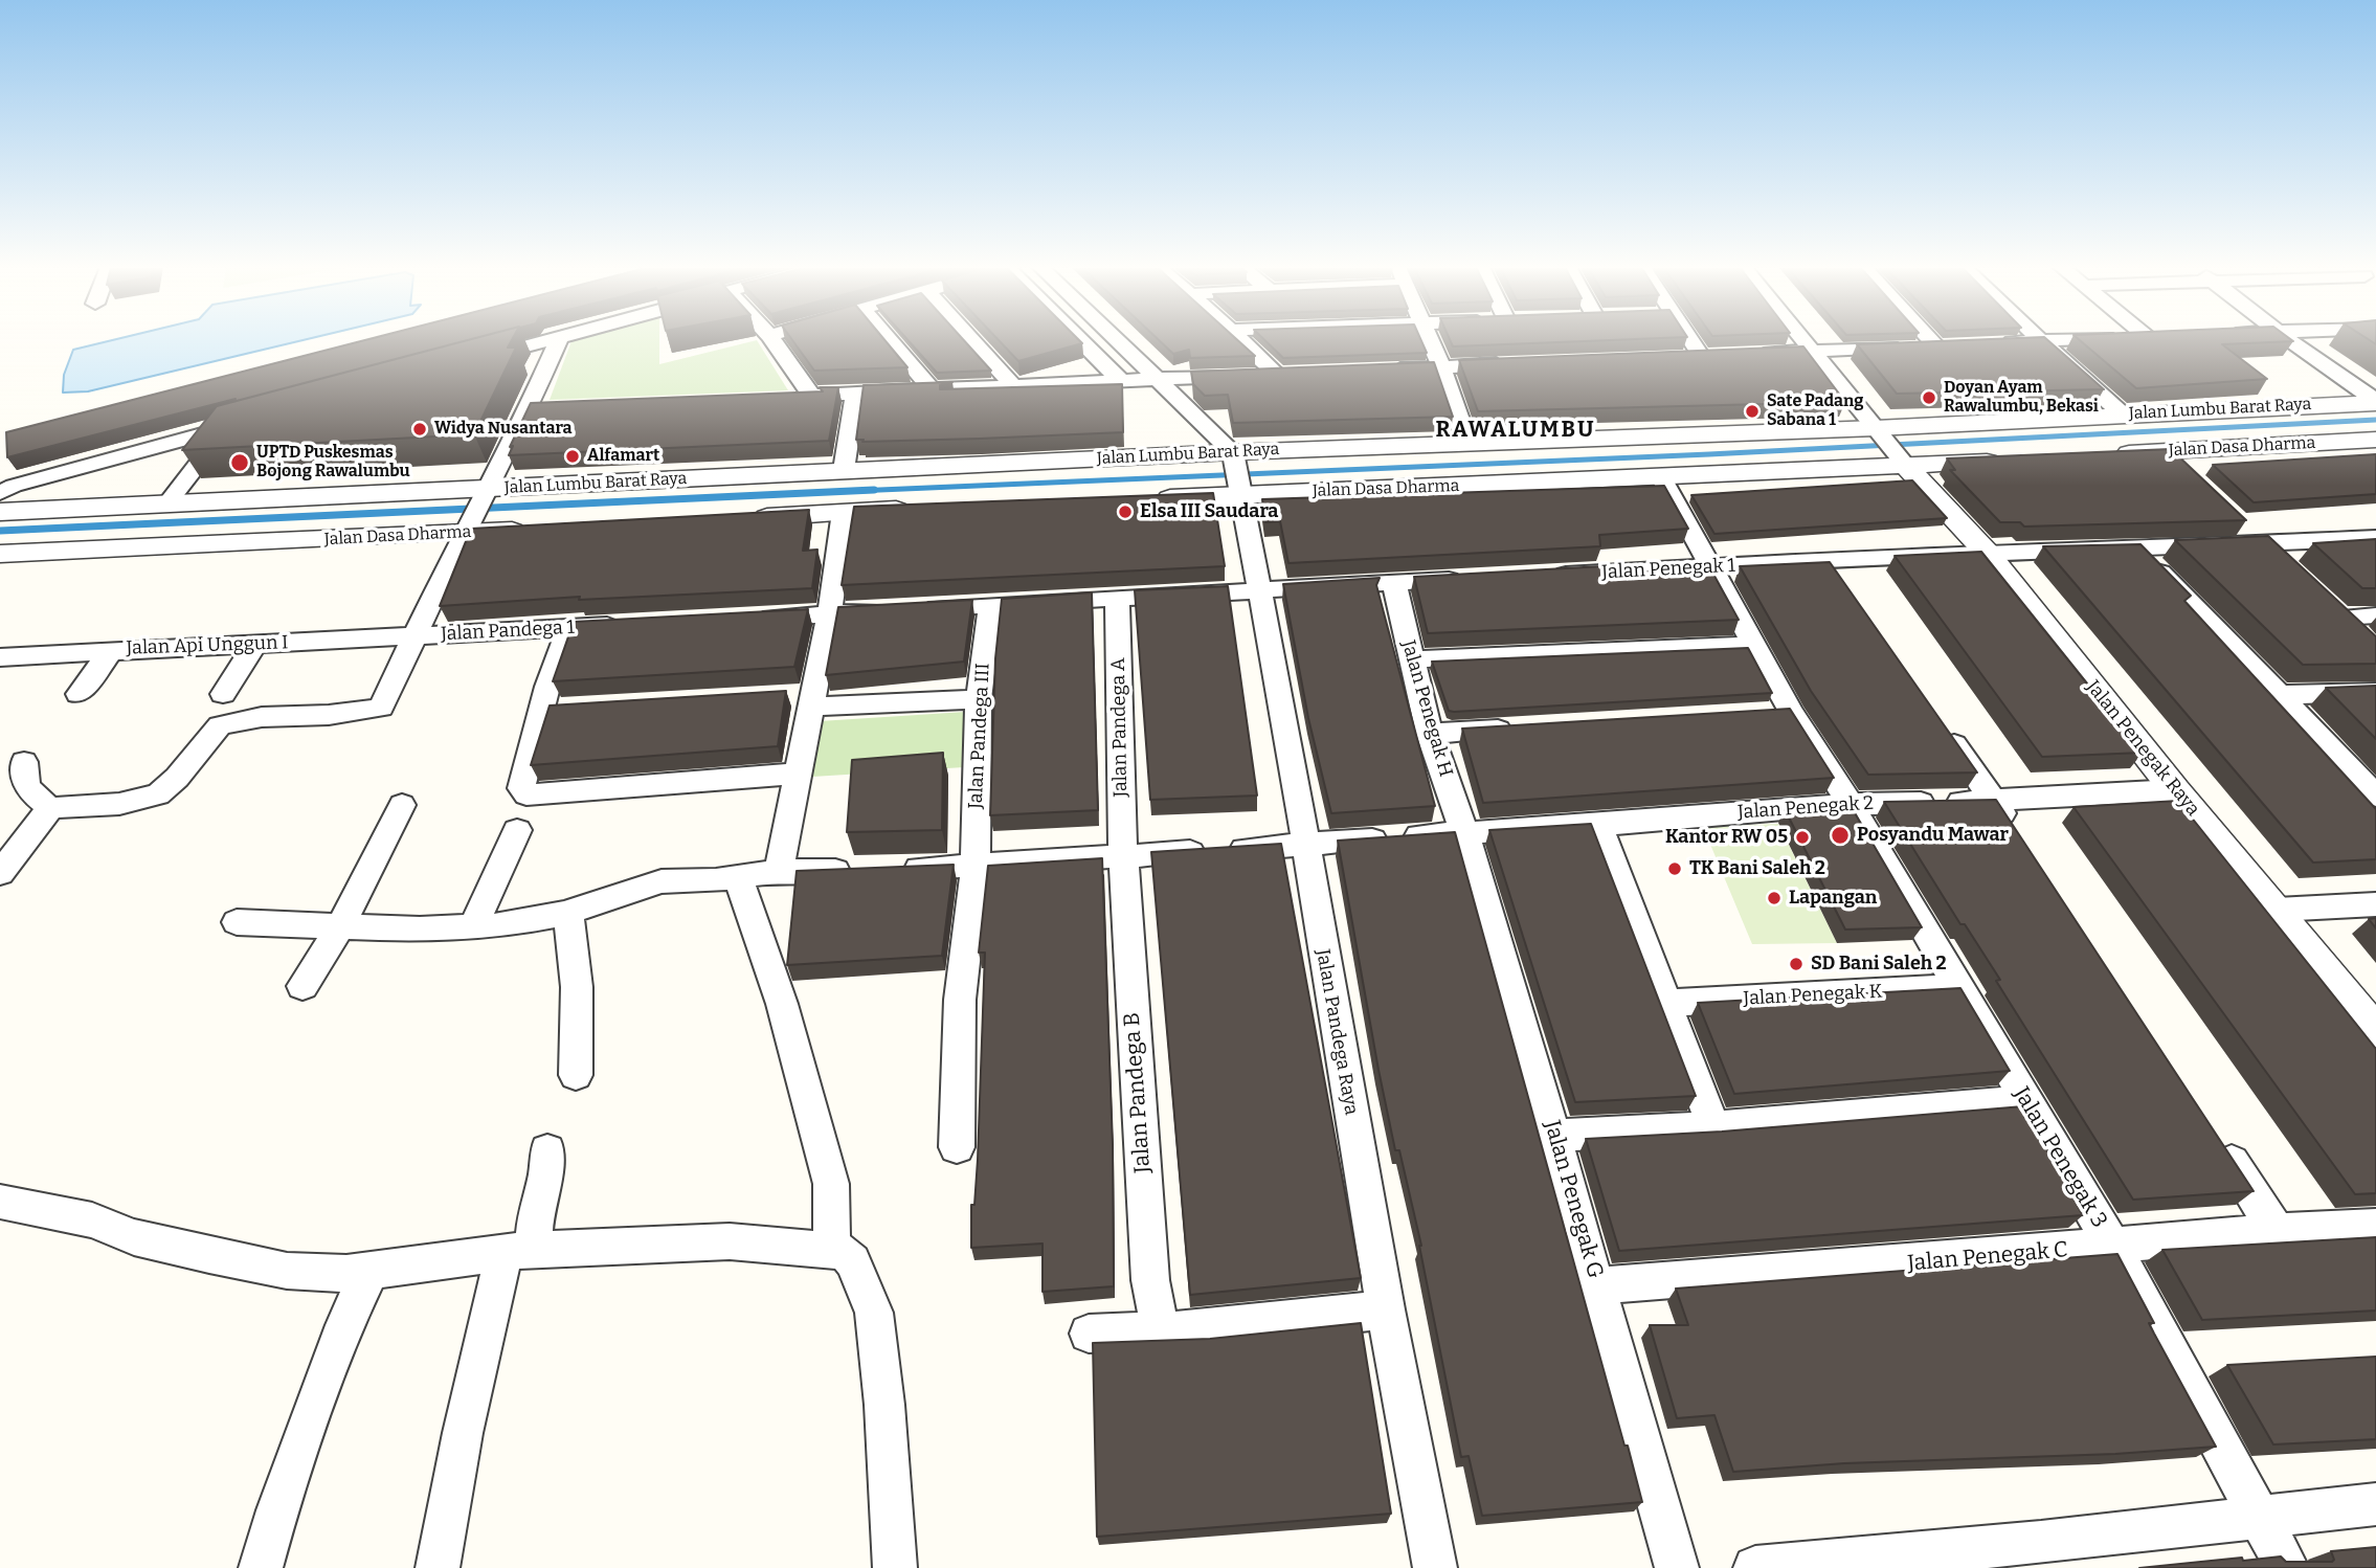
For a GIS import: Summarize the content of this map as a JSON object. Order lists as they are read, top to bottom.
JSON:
{
  "streets": {
    "street": [
      "Jalan Lumbu Barat Raya",
      "Jalan Dasa Dharma",
      "Jalan Penegak 1",
      "Jalan Pandega 1",
      "Jalan Api Unggun I",
      "Jalan Penegak H",
      "Jalan Pandega A",
      "Jalan Pandega III",
      "Jalan Penegak Raya",
      "Jalan Penegak 2",
      "Jalan Penegak K",
      "Jalan Pandega Raya",
      "Jalan Pandega B",
      "Jalan Penegak 3",
      "Jalan Penegak G",
      "Jalan Penegak C"
    ]
  },
  "crossings": [
    ["Jalan Lumbu Barat Raya", "Jalan Dasa Dharma"],
    ["Jalan Lumbu Barat Raya", "Jalan Pandega Raya"],
    ["Jalan Dasa Dharma", "Jalan Penegak Raya"],
    ["Jalan Dasa Dharma", "Jalan Pandega Raya"],
    ["Jalan Penegak 1", "Jalan Penegak Raya"],
    ["Jalan Pandega 1", "Jalan Api Unggun I"],
    ["Jalan Penegak H", "Jalan Penegak 2"],
    ["Jalan Penegak H", "Jalan Penegak G"],
    ["Jalan Pandega A", "Jalan Penegak 2"],
    ["Jalan Pandega A", "Jalan Pandega B"],
    ["Jalan Pandega III", "Jalan Penegak 2"],
    ["Jalan Penegak Raya", "Jalan Penegak 2"],
    ["Jalan Penegak 2", "Jalan Pandega Raya"],
    ["Jalan Penegak 2", "Jalan Pandega B"],
    ["Jalan Penegak 2", "Jalan Penegak 3"],
    ["Jalan Penegak 2", "Jalan Penegak G"],
    ["Jalan Penegak K", "Jalan Penegak 3"],
    ["Jalan Penegak 3", "Jalan Penegak C"],
    ["Jalan Penegak G", "Jalan Penegak C"]
  ],
  "districts": ["RAWALUMBU"],
  "places": [
    "Doyan Ayam Rawalumbu, Bekasi",
    "Sate Padang Sabana 1",
    "Widya Nusantara",
    "Alfamart",
    "UPTD Puskesmas Bojong Rawalumbu",
    "Elsa III Saudara",
    "Posyandu Mawar",
    "Kantor RW 05",
    "TK Bani Saleh 2",
    "Lapangan",
    "SD Bani Saleh 2"
  ]
}
